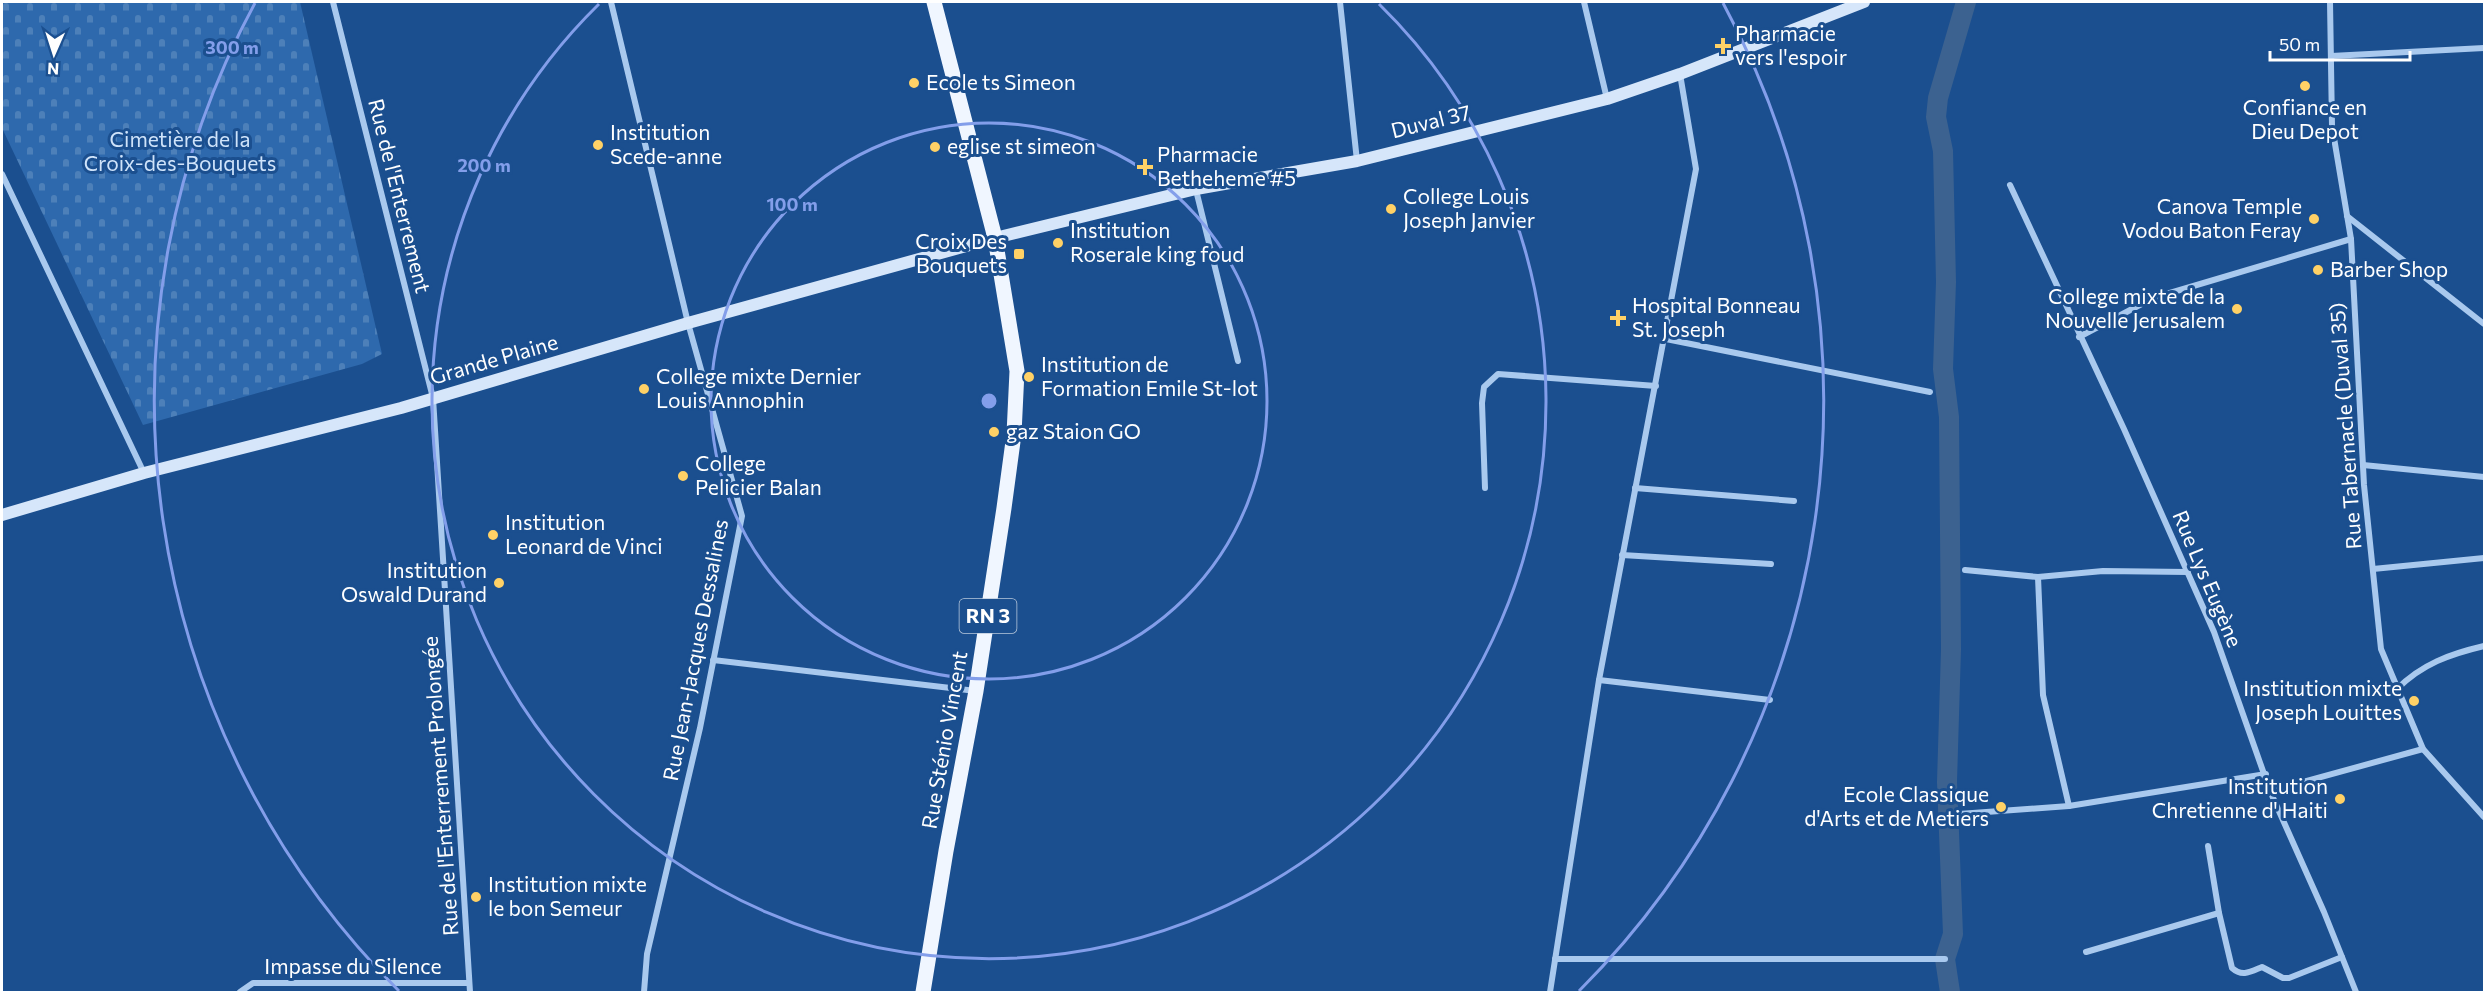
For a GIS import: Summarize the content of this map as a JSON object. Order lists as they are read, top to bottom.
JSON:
{
  "streets": {
    "main road": ["RN 3", "Rue Sténio Vincent"],
    "street": [
      "Duval 37",
      "Rue de l'Enterrement",
      "Grande Plaine",
      "Rue Tabernacle (Duval 35)",
      "Rue Lys Eugène",
      "Rue Jean-Jacques Dessalines",
      "Rue de l'Enterrement Prolongée",
      "Impasse du Silence"
    ]
  },
  "crossings": [
    ["Duval 37", "Grande Plaine"],
    ["Duval 37", "Rue Sténio Vincent"],
    ["Rue de l'Enterrement", "Grande Plaine"],
    ["Rue de l'Enterrement", "Rue de l'Enterrement Prolongée"],
    ["Grande Plaine", "Rue Jean-Jacques Dessalines"],
    ["Grande Plaine", "Rue Sténio Vincent"],
    ["Grande Plaine", "Rue de l'Enterrement Prolongée"],
    ["Rue de l'Enterrement Prolongée", "Impasse du Silence"]
  ],
  "parks": ["Cimetière de la Croix-des-Bouquets"],
  "places": {
    "health": ["Pharmacie vers l'espoir", "Pharmacie Betheheme #5", "Hospital Bonneau St. Joseph"],
    "other": [
      "Ecole ts Simeon",
      "Confiance en Dieu Depot",
      "Institution Scede-anne",
      "eglise st simeon",
      "College Louis Joseph Janvier",
      "Canova Temple Vodou Baton Feray",
      "Institution Roserale king foud",
      "Barber Shop",
      "College mixte de la Nouvelle Jerusalem",
      "Institution de Formation Emile St-lot",
      "College mixte Dernier Louis Annophin",
      "gaz Staion GO",
      "College Pelicier Balan",
      "Institution Leonard de Vinci",
      "Institution Oswald Durand",
      "Institution mixte Joseph Louittes",
      "Institution Chretienne d' Haiti",
      "Ecole Classique d'Arts et de Metiers",
      "Institution mixte le bon Semeur"
    ],
    "transit": ["Croix Des Bouquets"]
  },
  "scale_bar": "50 m",
  "north": "bottom",
  "rings": ["300 m", "200 m", "100 m"]
}
